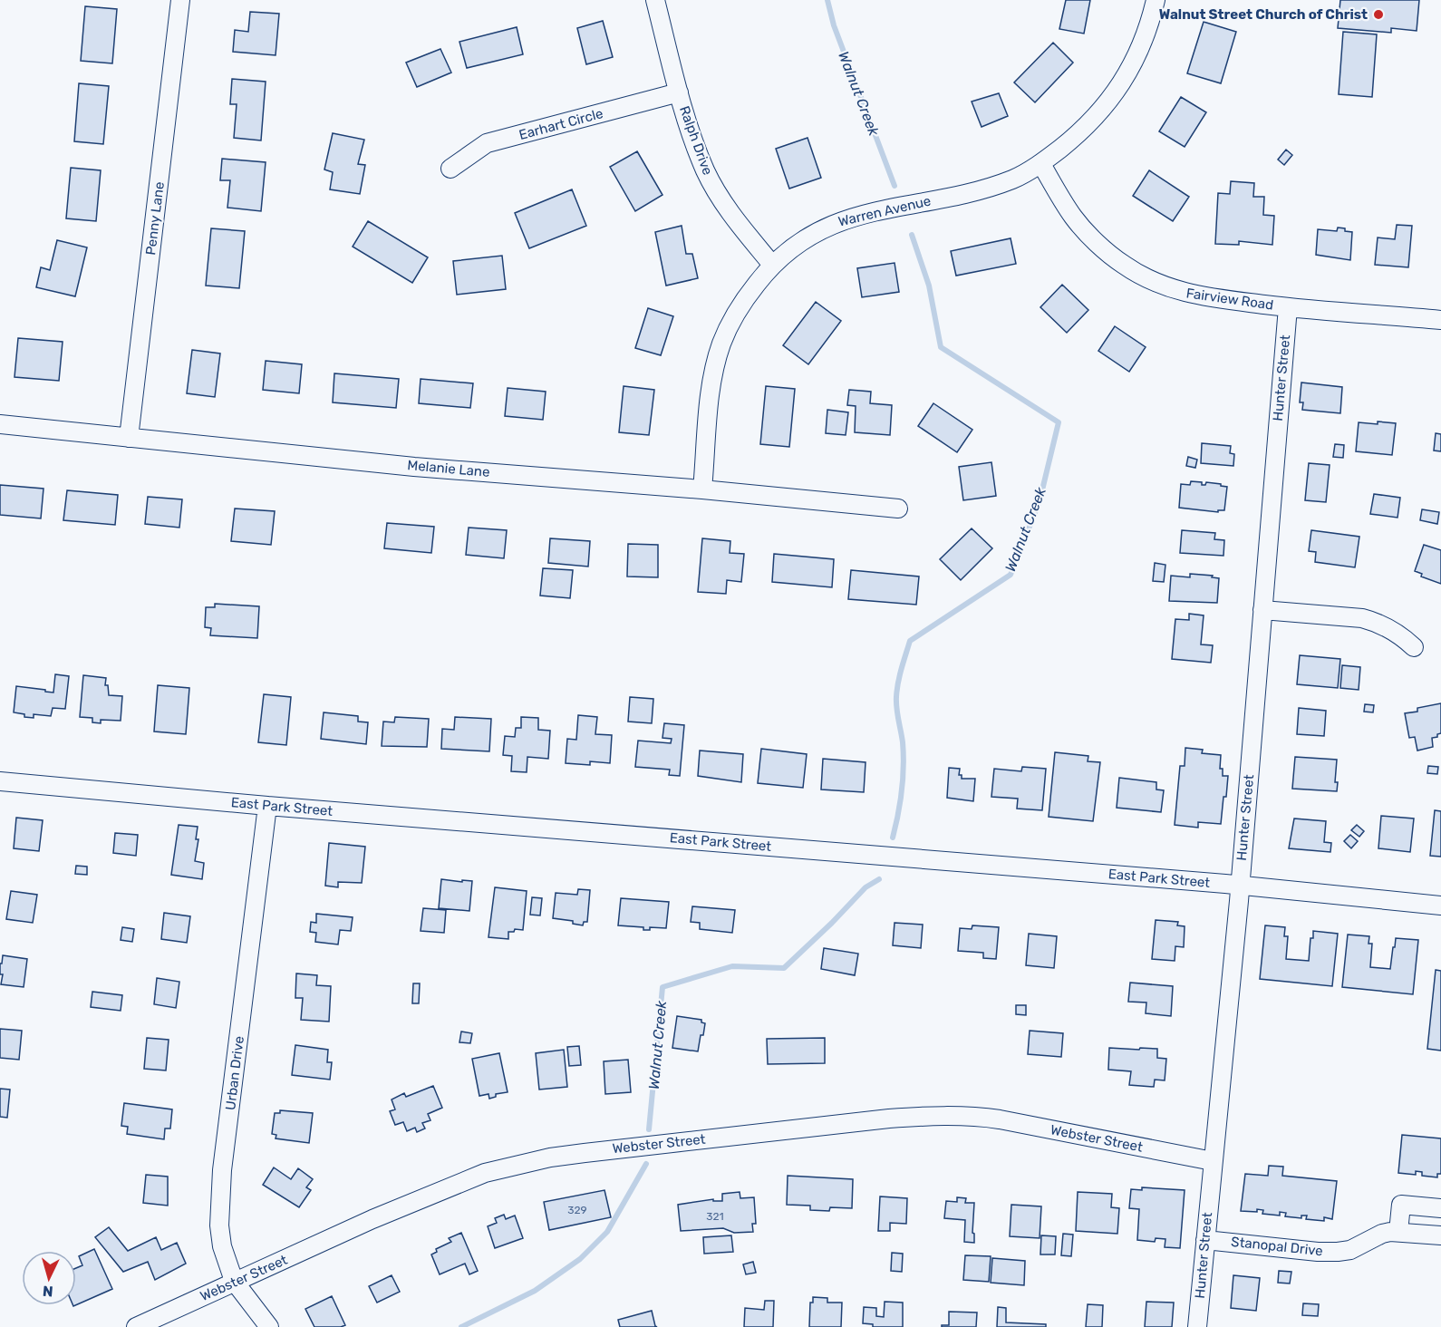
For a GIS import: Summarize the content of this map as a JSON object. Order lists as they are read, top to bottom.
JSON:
{
  "streets": {
    "street": [
      "Earhart Circle",
      "Ralph Drive",
      "Warren Avenue",
      "Penny Lane",
      "Fairview Road",
      "Hunter Street",
      "Melanie Lane",
      "East Park Street",
      "Urban Drive",
      "Webster Street",
      "Stanopal Drive"
    ]
  },
  "crossings": [
    ["Earhart Circle", "Ralph Drive"],
    ["Ralph Drive", "Warren Avenue"],
    ["Warren Avenue", "Fairview Road"],
    ["Warren Avenue", "Melanie Lane"],
    ["Penny Lane", "Melanie Lane"],
    ["Fairview Road", "Hunter Street"],
    ["Hunter Street", "East Park Street"],
    ["Hunter Street", "Webster Street"],
    ["Hunter Street", "Stanopal Drive"],
    ["East Park Street", "Urban Drive"],
    ["Urban Drive", "Webster Street"]
  ],
  "water": ["Walnut Creek"],
  "places": ["Walnut Street Church of Christ"],
  "house_numbers": ["329", "321"],
  "north": "bottom"
}
